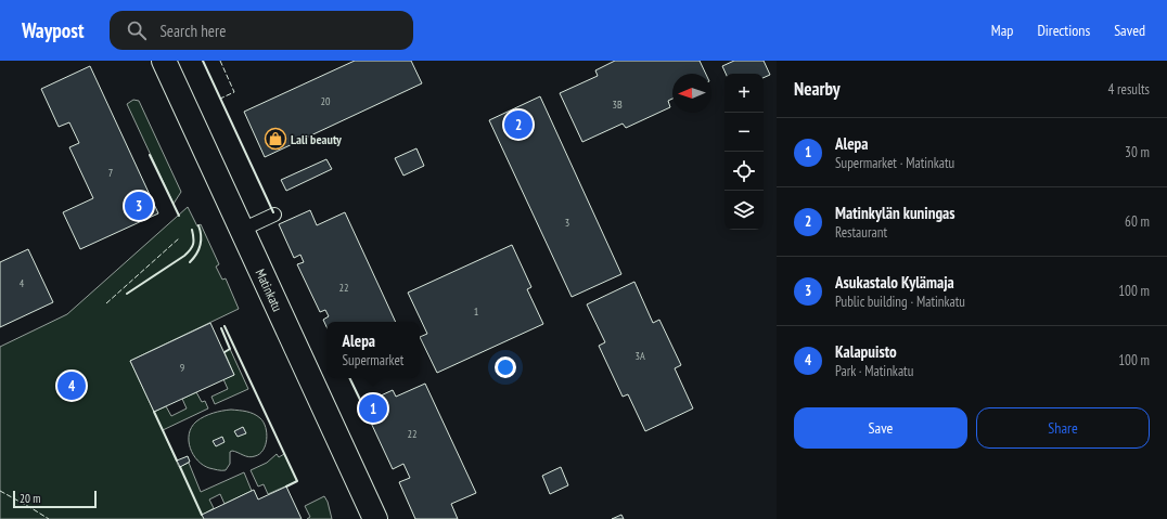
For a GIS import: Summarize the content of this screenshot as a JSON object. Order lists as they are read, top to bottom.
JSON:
{
  "streets": {
    "street": ["Matinkatu"]
  },
  "places": {
    "shop": ["Lali beauty"]
  },
  "house_numbers": [
    "20",
    "3B",
    "7",
    "3",
    "4",
    "22",
    "1",
    "3A",
    "9",
    "22"
  ],
  "scale_bar": "20 m",
  "north": "left",
  "page": {
    "header": "Waypost",
    "search": "Search here",
    "nav": ["Map", "Directions", "Saved"],
    "heading": ["Nearby", "4 results"],
    "map_buttons": ["+", "−"],
    "pins": [
      "2",
      "3",
      "4",
      "1"
    ],
    "list": [
      {
        "mark": "1",
        "name": "Alepa",
        "note": "Supermarket · Matinkatu",
        "value": "30 m"
      },
      {
        "mark": "2",
        "name": "Matinkylän kuningas",
        "note": "Restaurant",
        "value": "60 m"
      },
      {
        "mark": "3",
        "name": "Asukastalo Kylämaja",
        "note": "Public building · Matinkatu",
        "value": "100 m"
      },
      {
        "mark": "4",
        "name": "Kalapuisto",
        "note": "Park · Matinkatu",
        "value": "100 m"
      }
    ],
    "popup": ["Alepa", "Supermarket"],
    "buttons": ["Save", "Share"],
    "scale": "20 m"
  }
}
